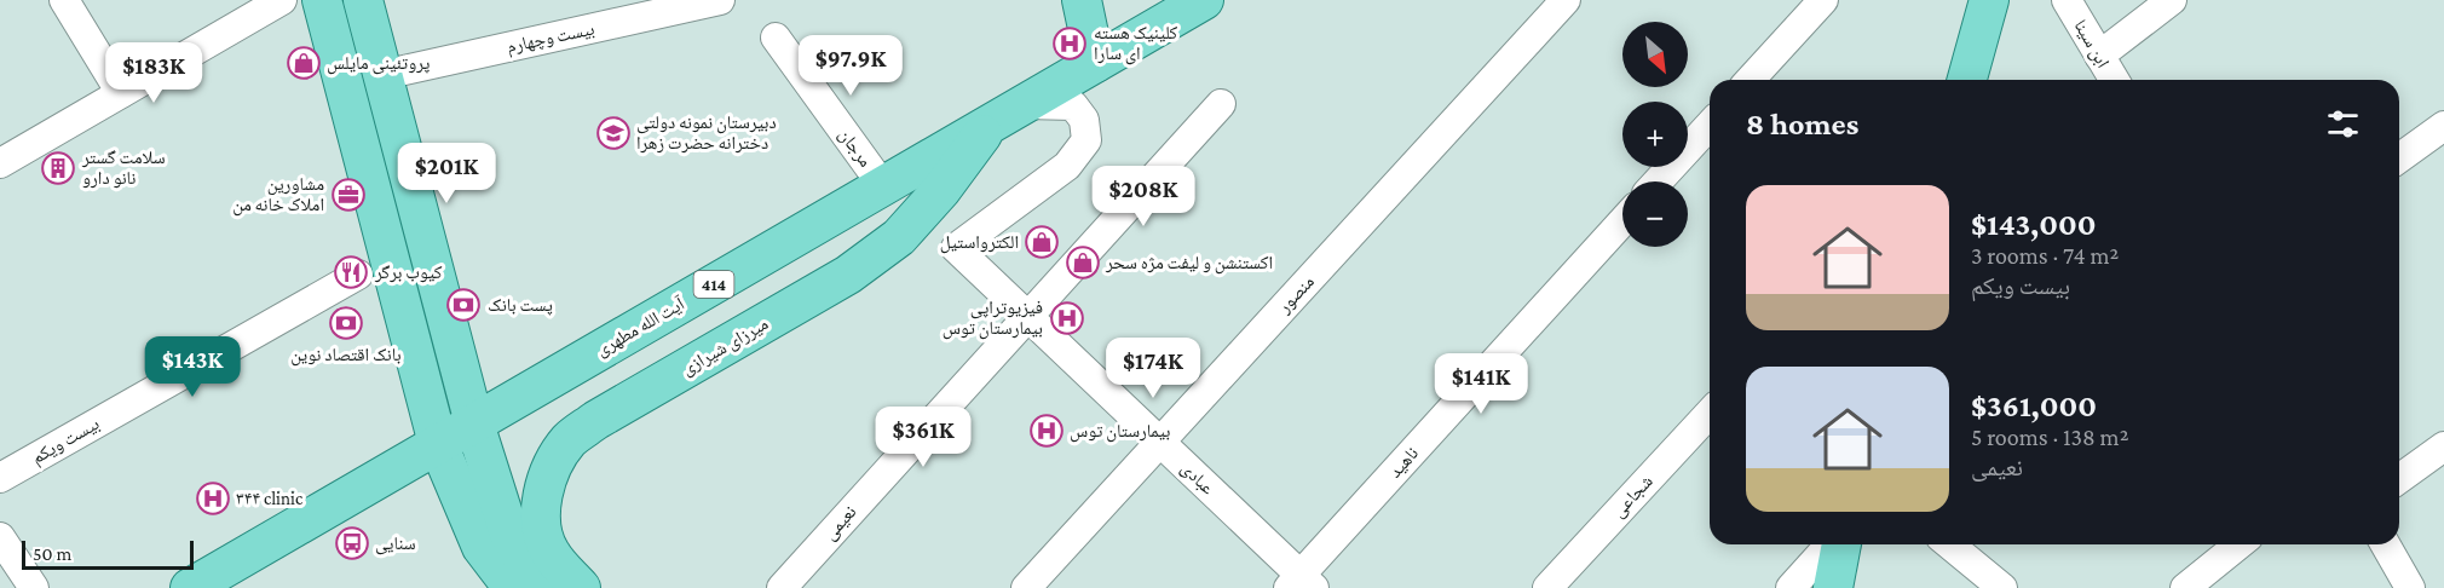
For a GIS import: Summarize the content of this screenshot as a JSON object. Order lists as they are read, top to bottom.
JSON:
{
  "streets": {
    "main road": ["414", "آیت الله مطهری", "میرزای شیرازی"],
    "street": [
      "بیست وچهارم",
      "ابن سینا",
      "مرجان",
      "منصور",
      "بیست ویکم",
      "ناهید",
      "عبادی",
      "شجاعی",
      "نعیمی"
    ]
  },
  "crossings": [
    ["مرجان", "آیت الله مطهری"],
    ["منصور", "عبادی"],
    ["آیت الله مطهری", "میرزای شیرازی"],
    ["آیت الله مطهری", "عبادی"],
    ["ناهید", "عبادی"],
    ["عبادی", "نعیمی"]
  ],
  "places": {
    "hospital": [
      "کلینیک هسته ای سارا",
      "فیزیوتراپی بیمارستان توس",
      "بیمارستان توس",
      "۳۴۴ clinic"
    ],
    "shop": ["پروتئینی مایلس", "الکترواستیل", "اکستنشن و لیفت مژه سحر"],
    "school or university": ["دبیرستان نمونه دولتی دخترانه حضرت زهرا"],
    "building": ["سلامت گستر نانو دارو"],
    "office": ["مشاورین املاک خانه من"],
    "restaurant": ["کیوب برگر"],
    "bank": ["پست بانک", "بانک اقتصاد نوین"],
    "bus stop": ["سنایی"]
  },
  "scale_bar": "50 m",
  "north": "bottom right",
  "page": {
    "map_buttons": ["+", "−"],
    "price": [
      "$97.9K",
      "$183K",
      "$201K",
      "$208K",
      "$143K",
      "$174K",
      "$141K",
      "$361K"
    ],
    "heading": "8 homes",
    "list": [
      {
        "name": "$143,000",
        "note": "3 rooms · 74 m² · بیست ویکم"
      },
      {
        "name": "$361,000",
        "note": "5 rooms · 138 m² · نعیمی"
      }
    ],
    "scale": "50 m"
  }
}
